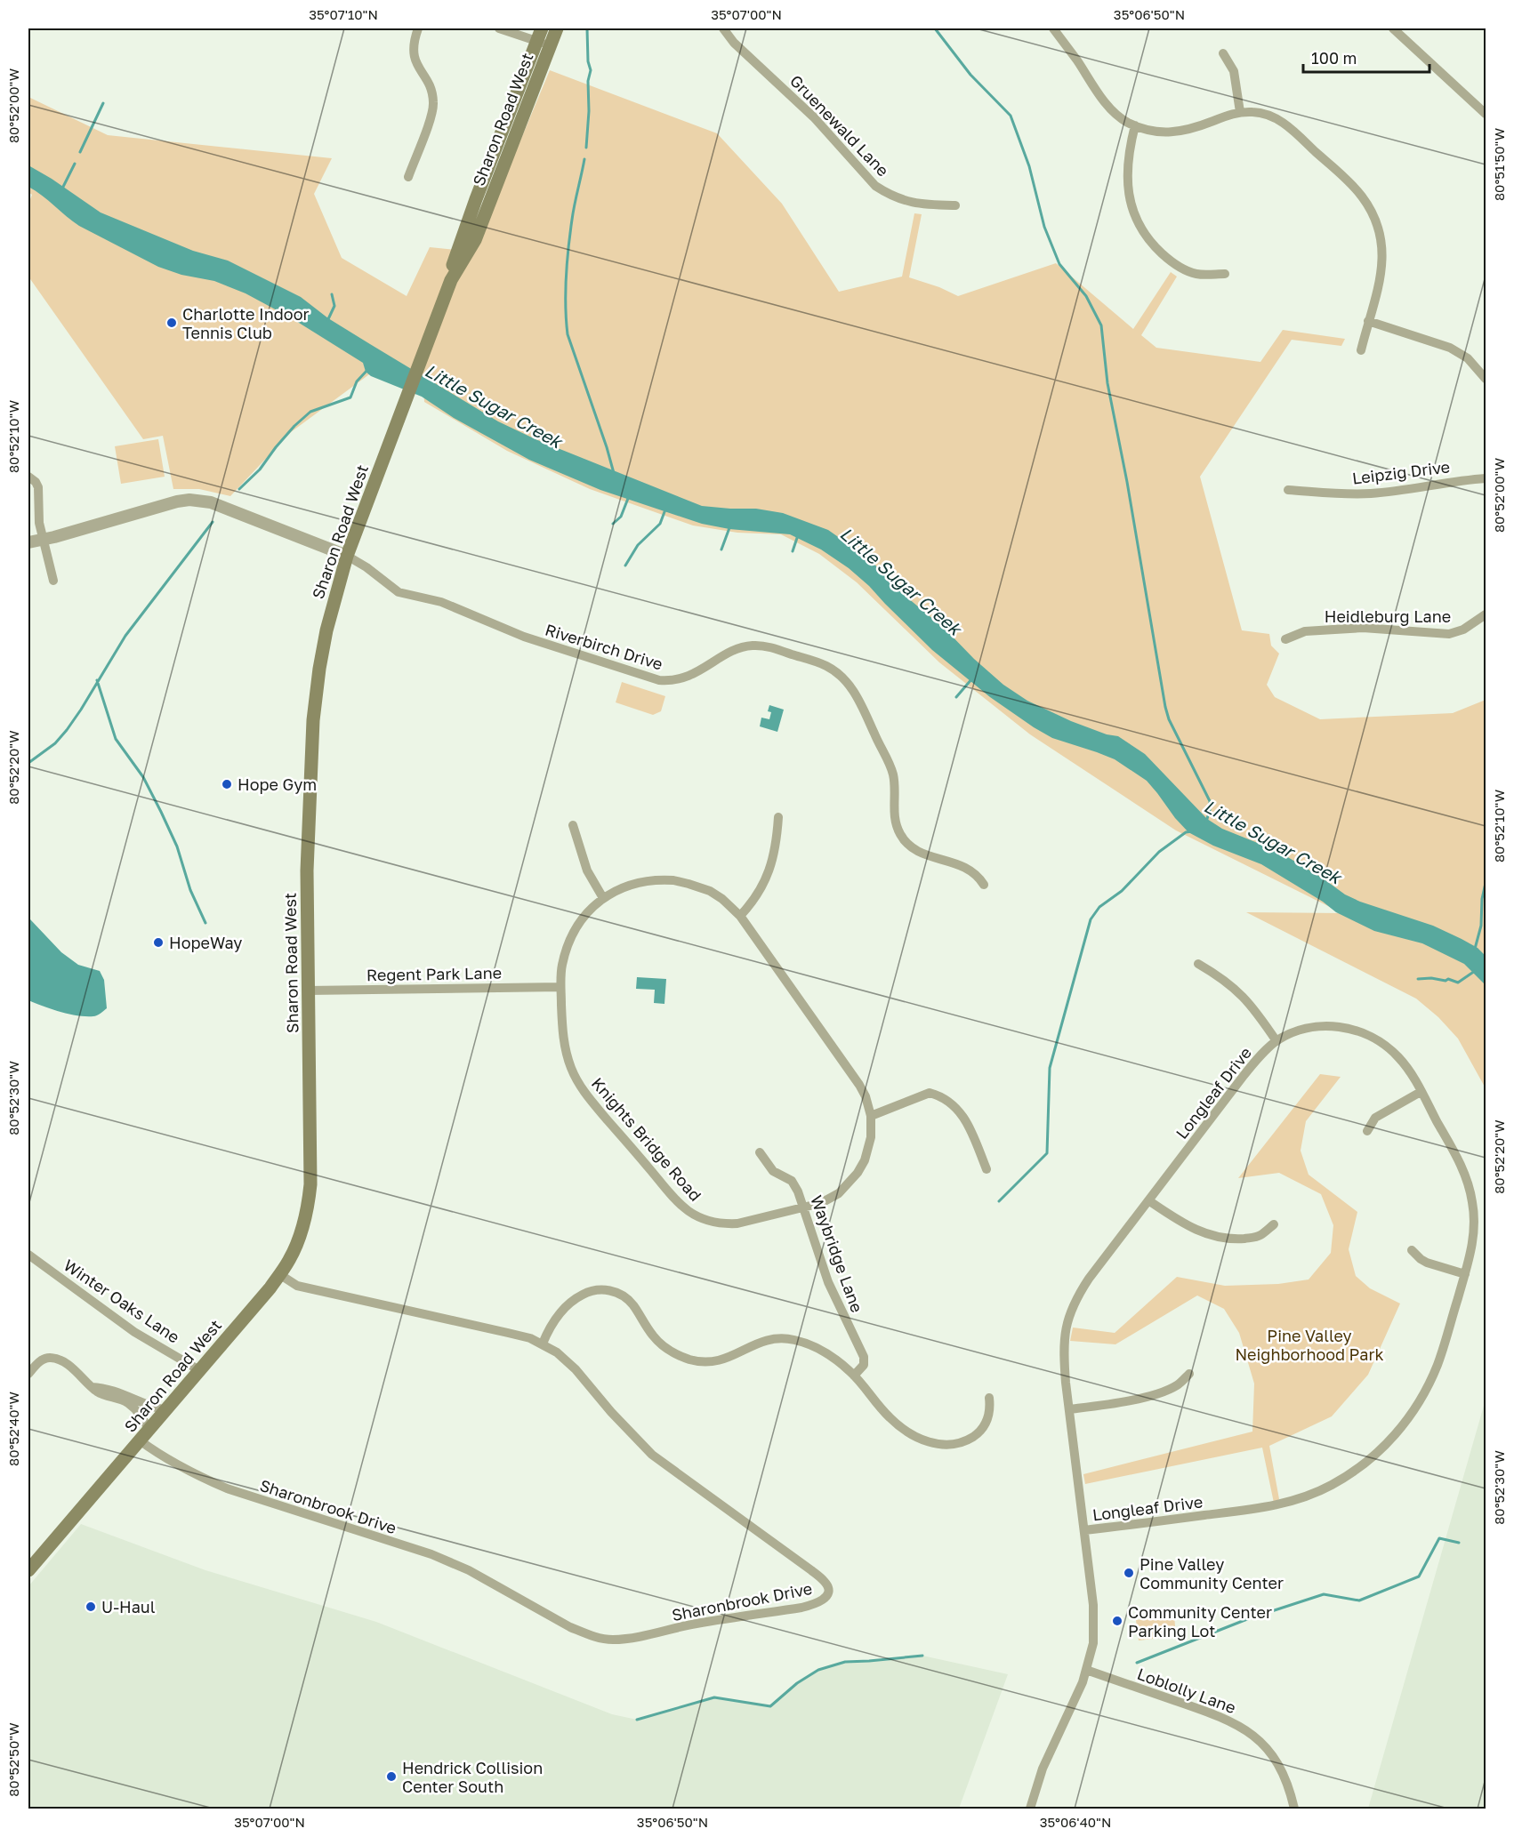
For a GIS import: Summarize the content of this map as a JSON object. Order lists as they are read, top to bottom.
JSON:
{
  "streets": {
    "main road": ["Sharon Road West"],
    "street": [
      "Gruenewald Lane",
      "Leipzig Drive",
      "Heidleburg Lane",
      "Riverbirch Drive",
      "Regent Park Lane",
      "Longleaf Drive",
      "Knights Bridge Road",
      "Waybridge Lane",
      "Winter Oaks Lane",
      "Sharonbrook Drive",
      "Loblolly Lane"
    ]
  },
  "crossings": [
    ["Sharon Road West", "Riverbirch Drive"],
    ["Sharon Road West", "Regent Park Lane"],
    ["Sharon Road West", "Winter Oaks Lane"],
    ["Sharon Road West", "Sharonbrook Drive"],
    ["Regent Park Lane", "Knights Bridge Road"],
    ["Longleaf Drive", "Loblolly Lane"],
    ["Knights Bridge Road", "Waybridge Lane"]
  ],
  "water": ["Little Sugar Creek"],
  "parks": ["Pine Valley Neighborhood Park"],
  "places": [
    "Charlotte Indoor Tennis Club",
    "Hope Gym",
    "HopeWay",
    "Pine Valley Community Center",
    "U-Haul",
    "Community Center Parking Lot",
    "Hendrick Collision Center South"
  ],
  "scale_bar": "100 m",
  "coordinates": [
    "35°07'10\"N",
    "35°07'00\"N",
    "35°06'50\"N",
    "80°52'00\"W",
    "80°51'50\"W",
    "80°52'10\"W",
    "80°52'20\"W",
    "80°52'30\"W",
    "80°52'40\"W",
    "80°52'50\"W",
    "35°06'40\"N"
  ]
}
